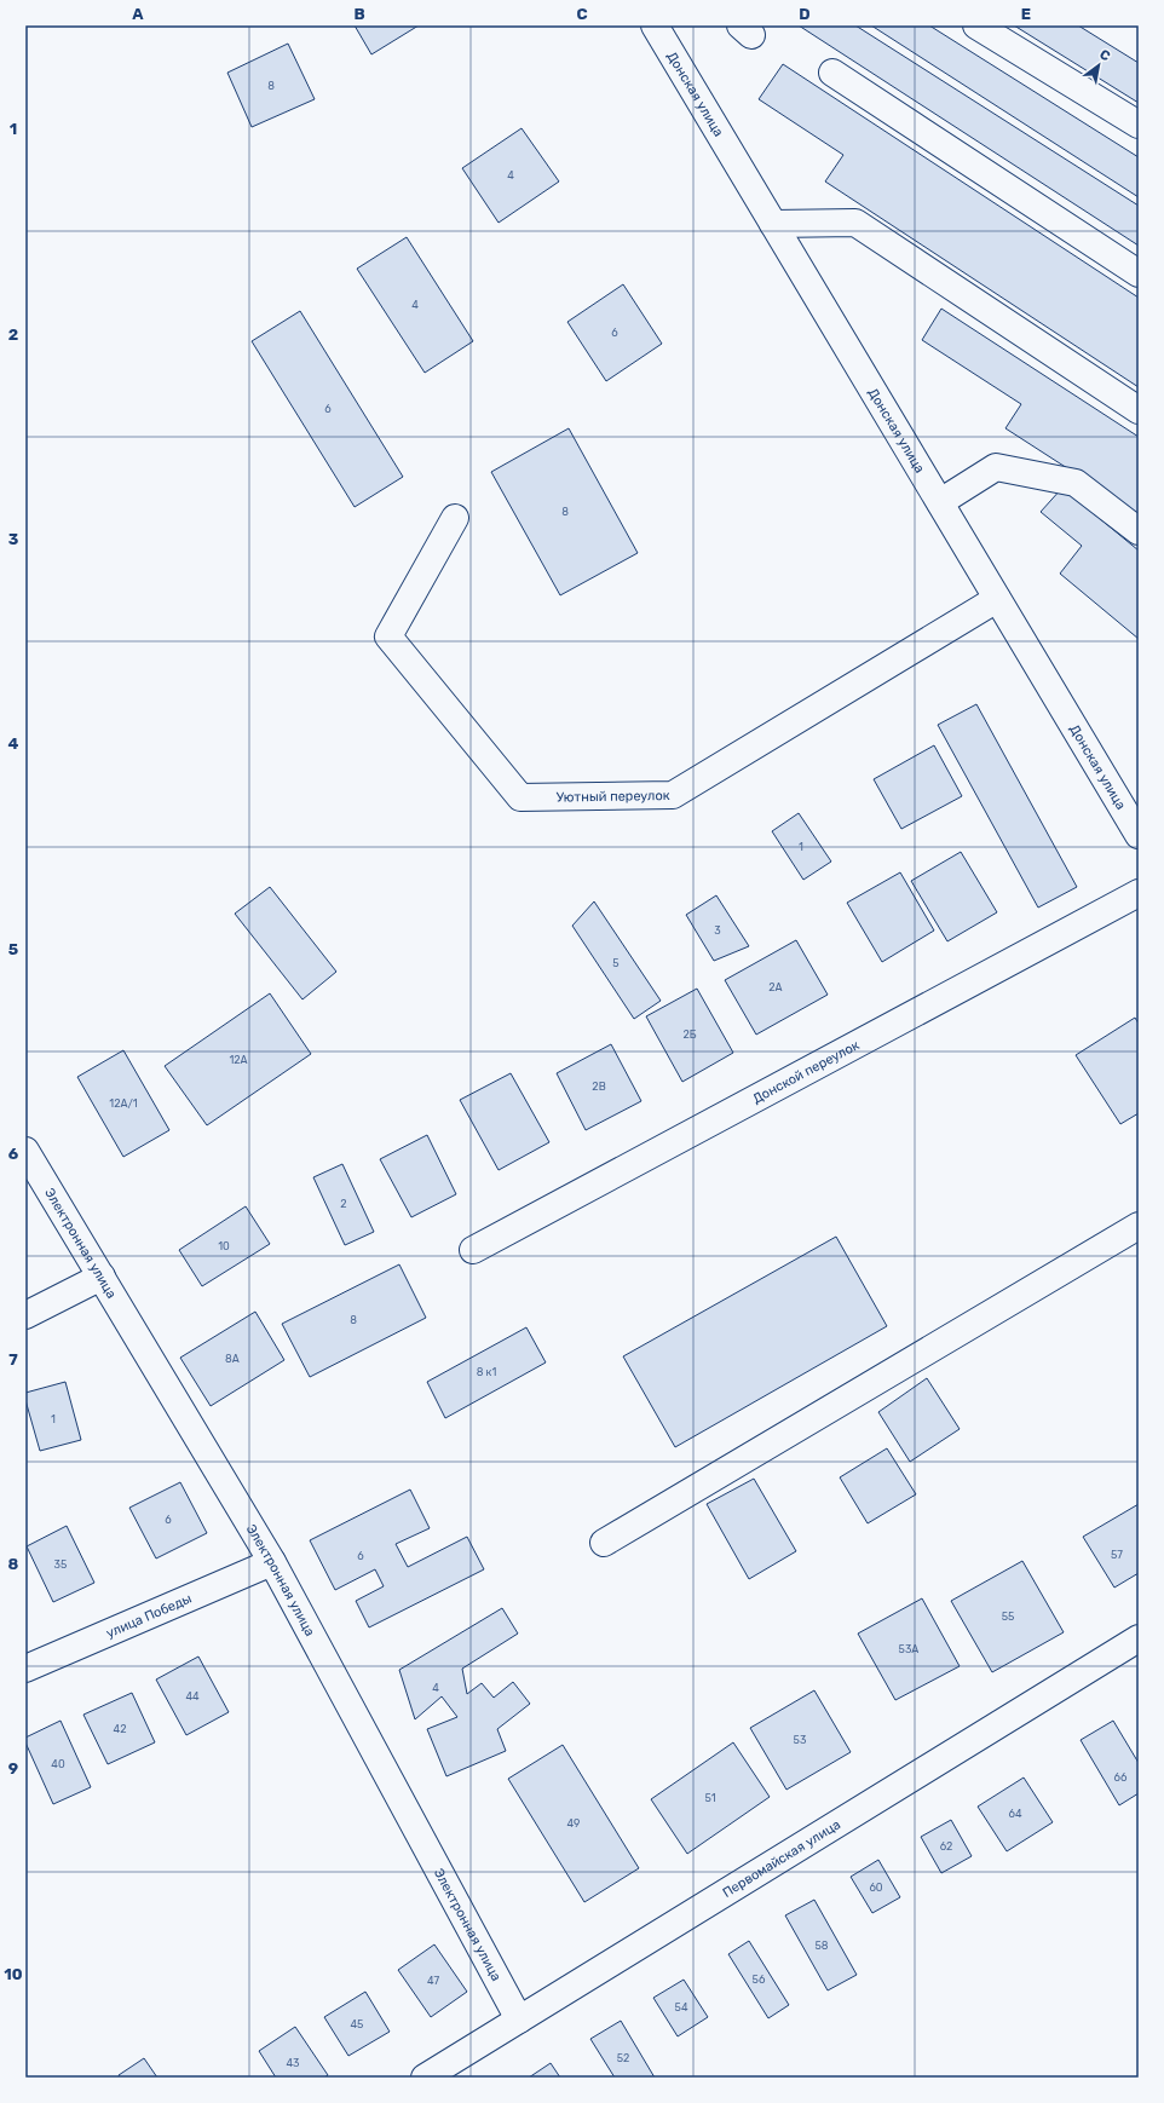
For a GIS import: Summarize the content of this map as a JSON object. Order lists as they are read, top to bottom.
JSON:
{
  "streets": {
    "street": [
      "Донская улица",
      "Уютный переулок",
      "Донской переулок",
      "Электронная улица",
      "улица Победы",
      "Первомайская улица"
    ]
  },
  "crossings": [
    ["Донская улица", "Уютный переулок"],
    ["Электронная улица", "улица Победы"],
    ["Электронная улица", "Первомайская улица"]
  ],
  "house_numbers": [
    "8",
    "4",
    "4",
    "6",
    "6",
    "8",
    "1",
    "3",
    "5",
    "2А",
    "2Б",
    "12А",
    "2В",
    "12А/1",
    "2",
    "10",
    "8",
    "8А",
    "8 к1",
    "1",
    "6",
    "57",
    "6",
    "35",
    "55",
    "53А",
    "4",
    "44",
    "42",
    "53",
    "40",
    "66",
    "51",
    "64",
    "49",
    "62",
    "60",
    "58",
    "56",
    "47",
    "54",
    "45",
    "52",
    "43"
  ],
  "north": "top right",
  "grid": {
    "columns": [
      "A",
      "B",
      "C",
      "D",
      "E"
    ],
    "rows": [
      "1",
      "2",
      "3",
      "4",
      "5",
      "6",
      "7",
      "8",
      "9",
      "10"
    ]
  }
}
